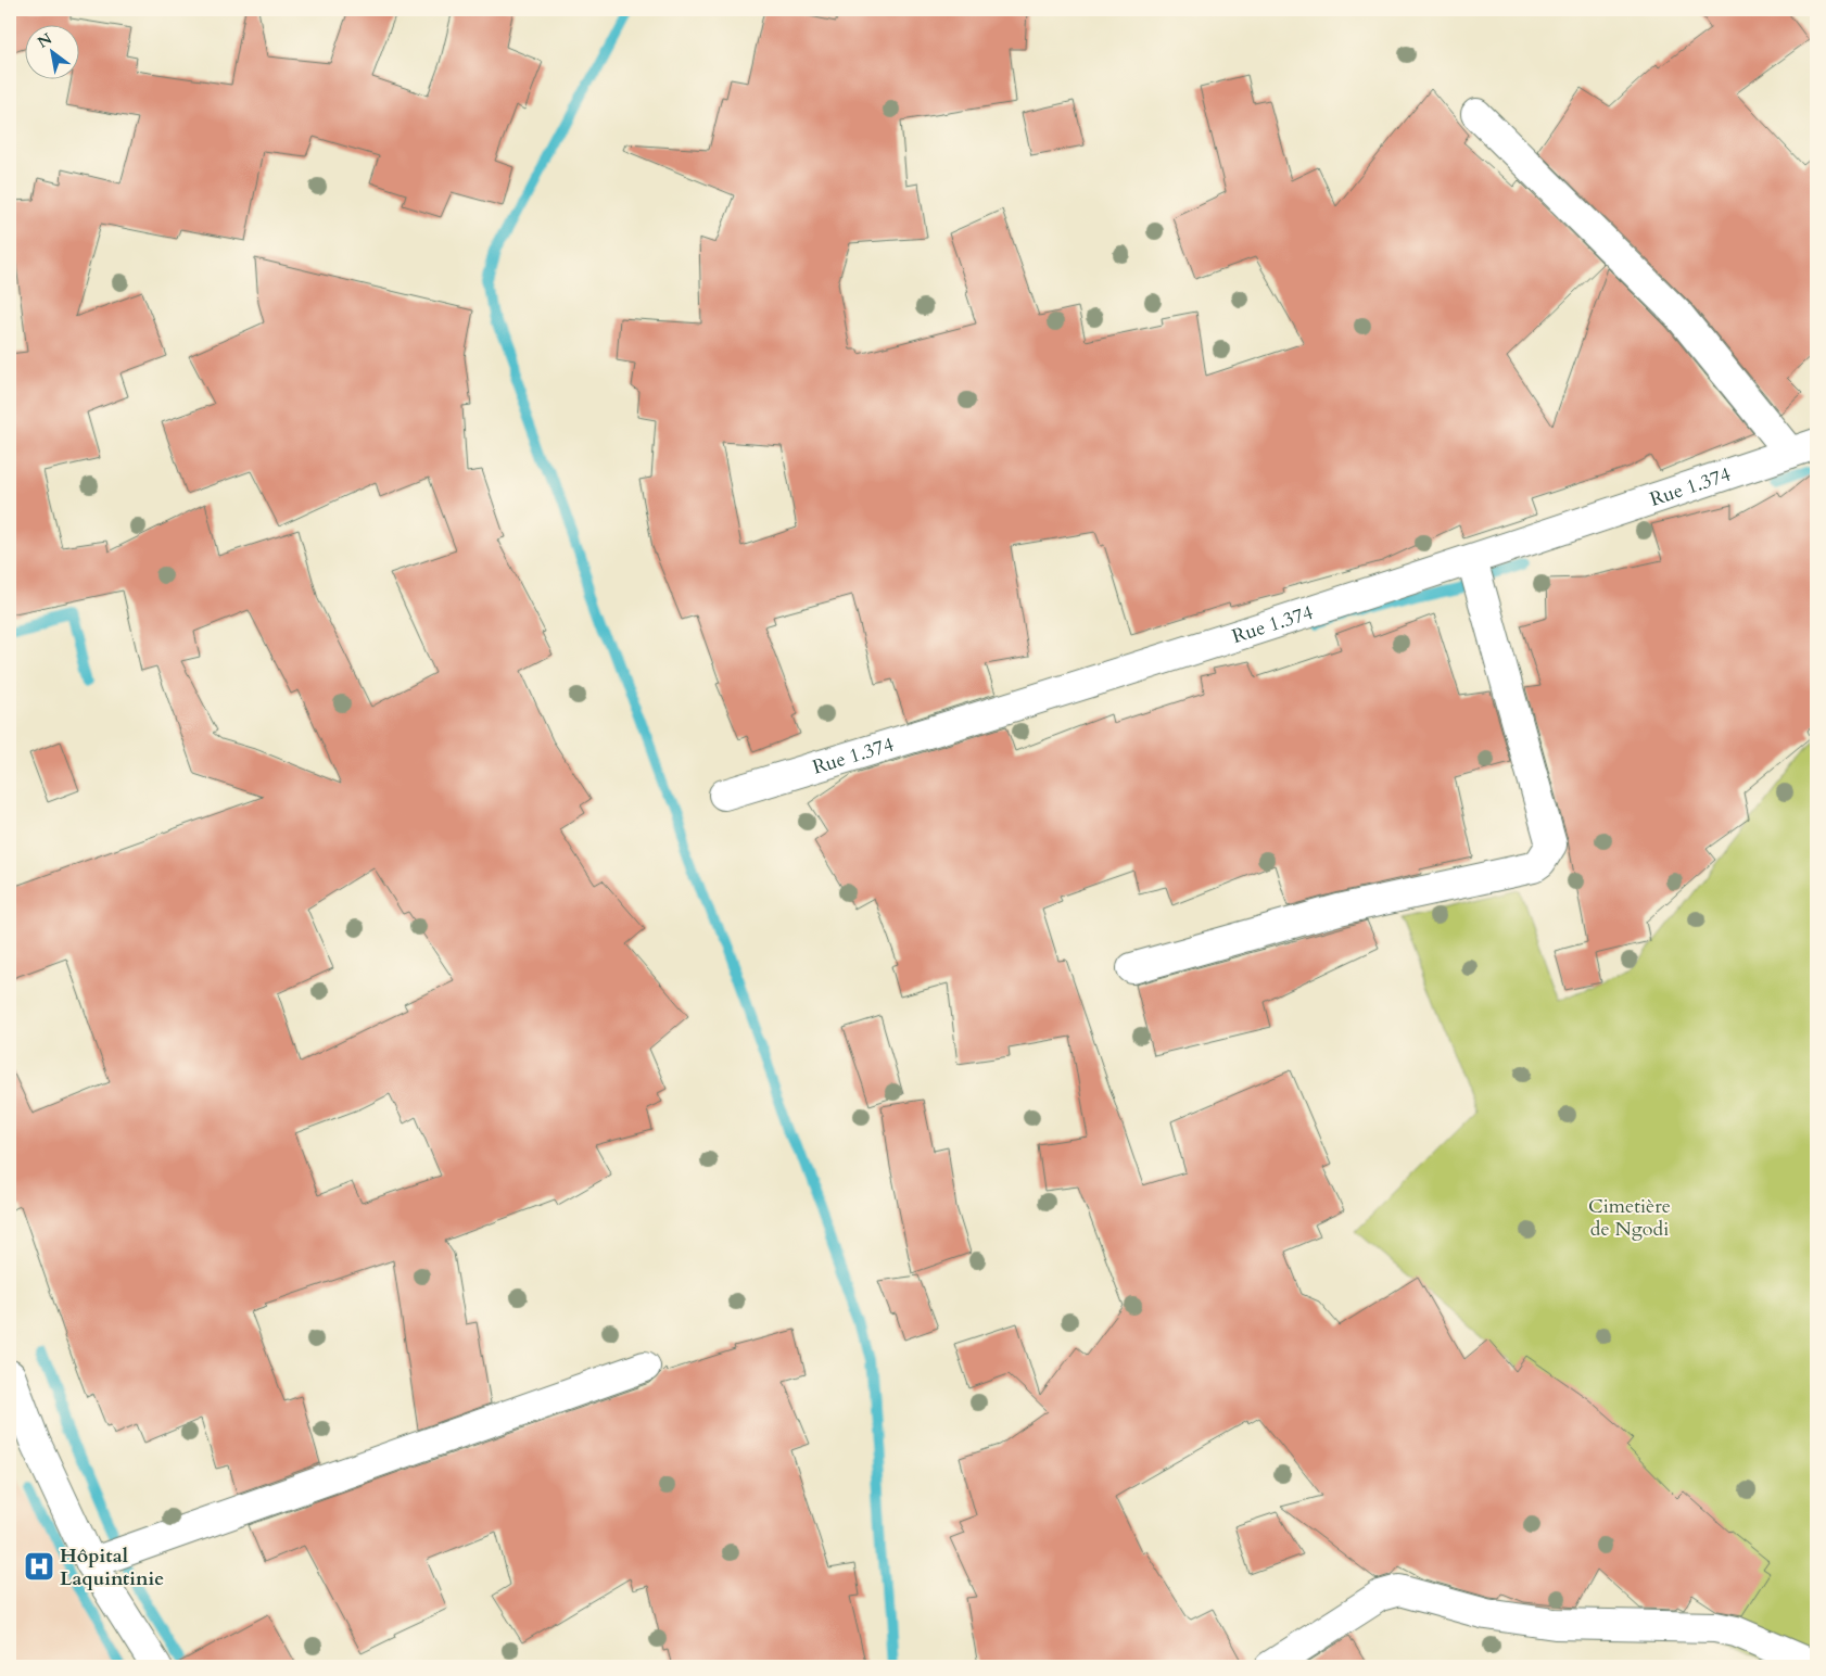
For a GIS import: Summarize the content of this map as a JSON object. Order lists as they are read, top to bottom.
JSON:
{
  "streets": {
    "street": ["Rue 1.374"]
  },
  "parks": ["Cimetière de Ngodi"],
  "places": {
    "hospital": ["Hôpital Laquintinie"]
  },
  "north": "top left"
}
